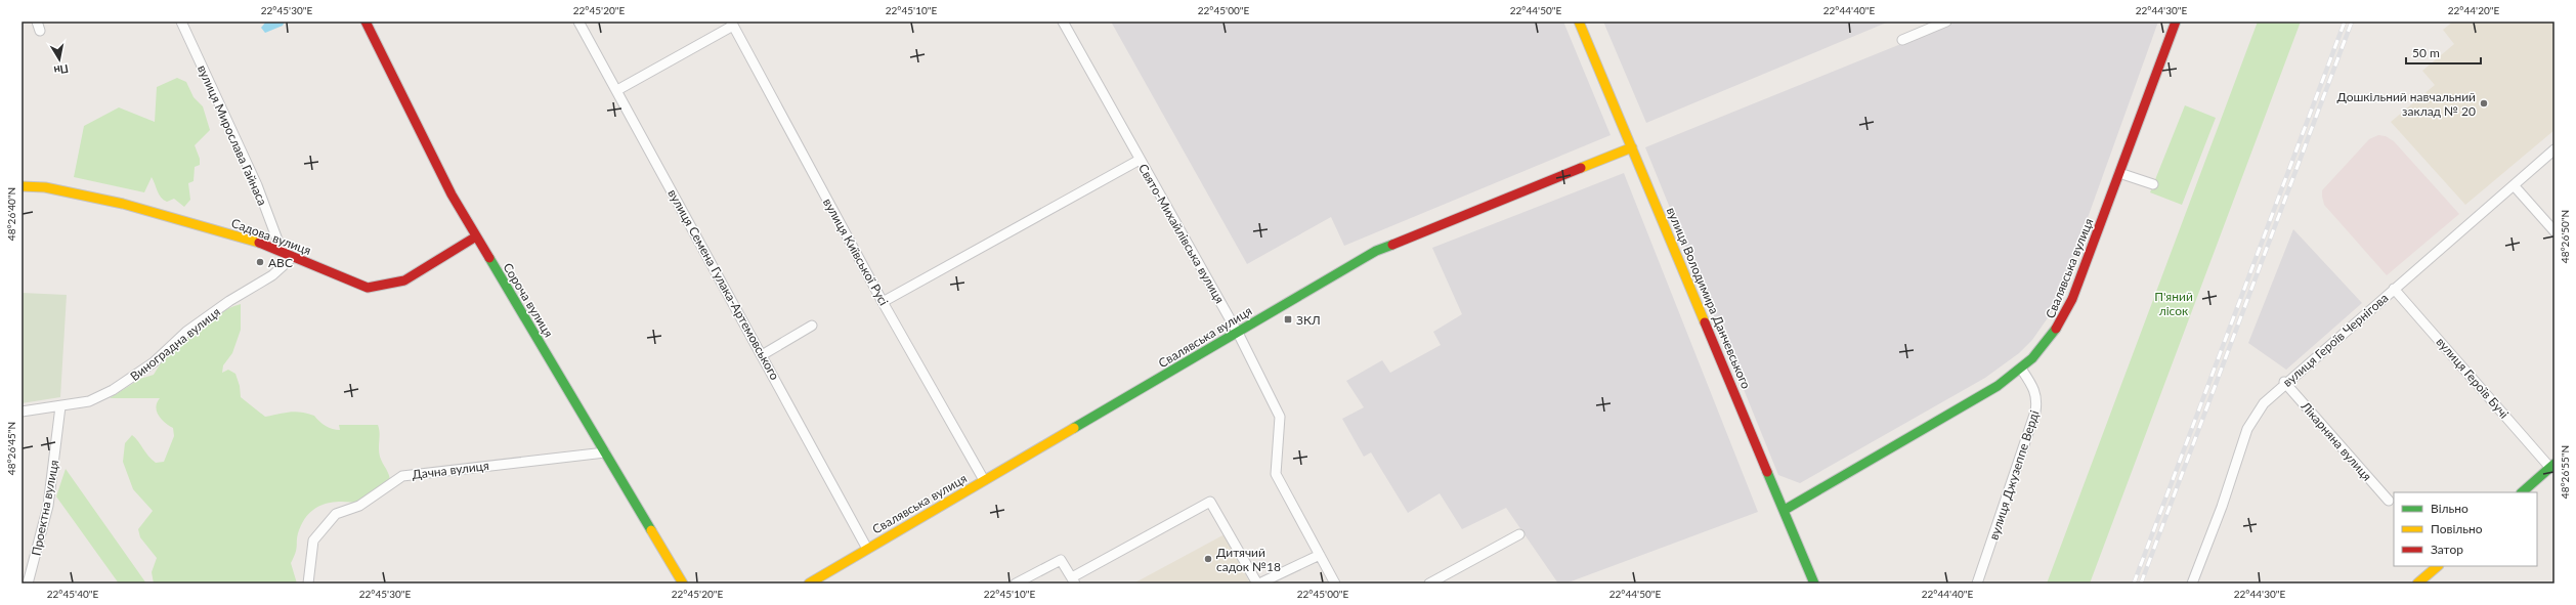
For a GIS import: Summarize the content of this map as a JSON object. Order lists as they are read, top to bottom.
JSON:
{
  "streets": {
    "street": [
      "вулиця Мирослава Гайнаса",
      "Свято-Михайлівська вулиця",
      "Садова вулиця",
      "вулиця Київської Русі",
      "Свалявська вулиця",
      "вулиця Семена Гулака-Артемовського",
      "вулиця Володимира Данчевського",
      "Сороча вулиця",
      "вулиця Героїв Чернігова",
      "Виноградна вулиця",
      "вулиця Героїв Бучі",
      "Лікарняна вулиця",
      "Дачна вулиця",
      "вулиця Джузеппе Верді",
      "Проектна вулиця"
    ]
  },
  "crossings": [
    ["вулиця Мирослава Гайнаса", "Садова вулиця"],
    ["Свято-Михайлівська вулиця", "Свалявська вулиця"],
    ["Садова вулиця", "Сороча вулиця"],
    ["Садова вулиця", "Виноградна вулиця"],
    ["вулиця Київської Русі", "Свалявська вулиця"],
    ["Свалявська вулиця", "вулиця Семена Гулака-Артемовського"],
    ["Свалявська вулиця", "вулиця Володимира Данчевського"],
    ["Свалявська вулиця", "вулиця Джузеппе Верді"],
    ["Сороча вулиця", "Дачна вулиця"],
    ["вулиця Героїв Чернігова", "вулиця Героїв Бучі"],
    ["вулиця Героїв Чернігова", "Лікарняна вулиця"],
    ["Виноградна вулиця", "Проектна вулиця"]
  ],
  "parks": ["П'яний лісок"],
  "places": {
    "other": ["Дошкільний навчальний заклад № 20", "ABC", "Дитячий садок №18"],
    "transit": ["ЗКЛ"]
  },
  "legend": ["Вільно", "Повільно", "Затор"],
  "scale_bar": "50 m",
  "north": "bottom",
  "coordinates": [
    "22°45'30\"E",
    "22°45'20\"E",
    "22°45'10\"E",
    "22°45'00\"E",
    "22°44'50\"E",
    "22°44'40\"E",
    "22°44'30\"E",
    "22°44'20\"E",
    "48°26'40\"N",
    "48°26'50\"N",
    "48°26'45\"N",
    "48°26'55\"N",
    "22°45'40\"E"
  ]
}
